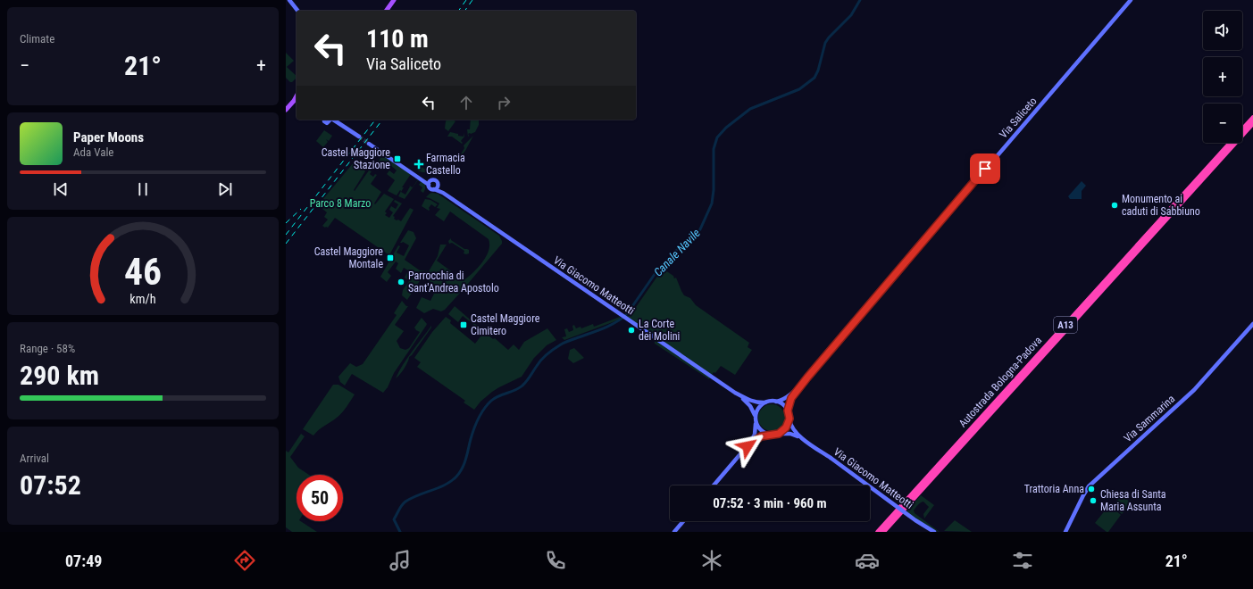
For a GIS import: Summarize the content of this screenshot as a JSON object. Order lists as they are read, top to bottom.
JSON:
{
  "streets": {
    "highway": ["A13", "Autostrada Bologna-Padova"],
    "main road": ["Via Saliceto", "Via Giacomo Matteotti", "Via Sammarina"]
  },
  "crossings": [
    ["Via Saliceto", "Via Giacomo Matteotti"]
  ],
  "water": ["Canale Navile"],
  "parks": ["Parco 8 Marzo"],
  "places": {
    "transit": ["Castel Maggiore Stazione", "Castel Maggiore Montale", "Castel Maggiore Cimitero"],
    "health": ["Farmacia Castello"],
    "other": [
      "Monumento ai caduti di Sabbiuno",
      "Parrocchia di Sant'Andrea Apostolo",
      "La Corte dei Molini",
      "Trattoria Anna",
      "Chiesa di Santa Maria Assunta"
    ]
  },
  "page": {
    "tile": [
      "Climate",
      ["Range · 58%", "290 km"],
      ["Arrival", "07:52"]
    ],
    "map_buttons": ["+", "−"],
    "turn": ["110 m", "Via Saliceto"],
    "heat": ["−", "21°", "+"],
    "song": ["Paper Moons", "Ada Vale"],
    "limit": "50",
    "trip": "07:52 · 3 min · 960 m",
    "tabs": ["07:49", "21°"],
    "gauge": ["46", "km/h"]
  }
}
